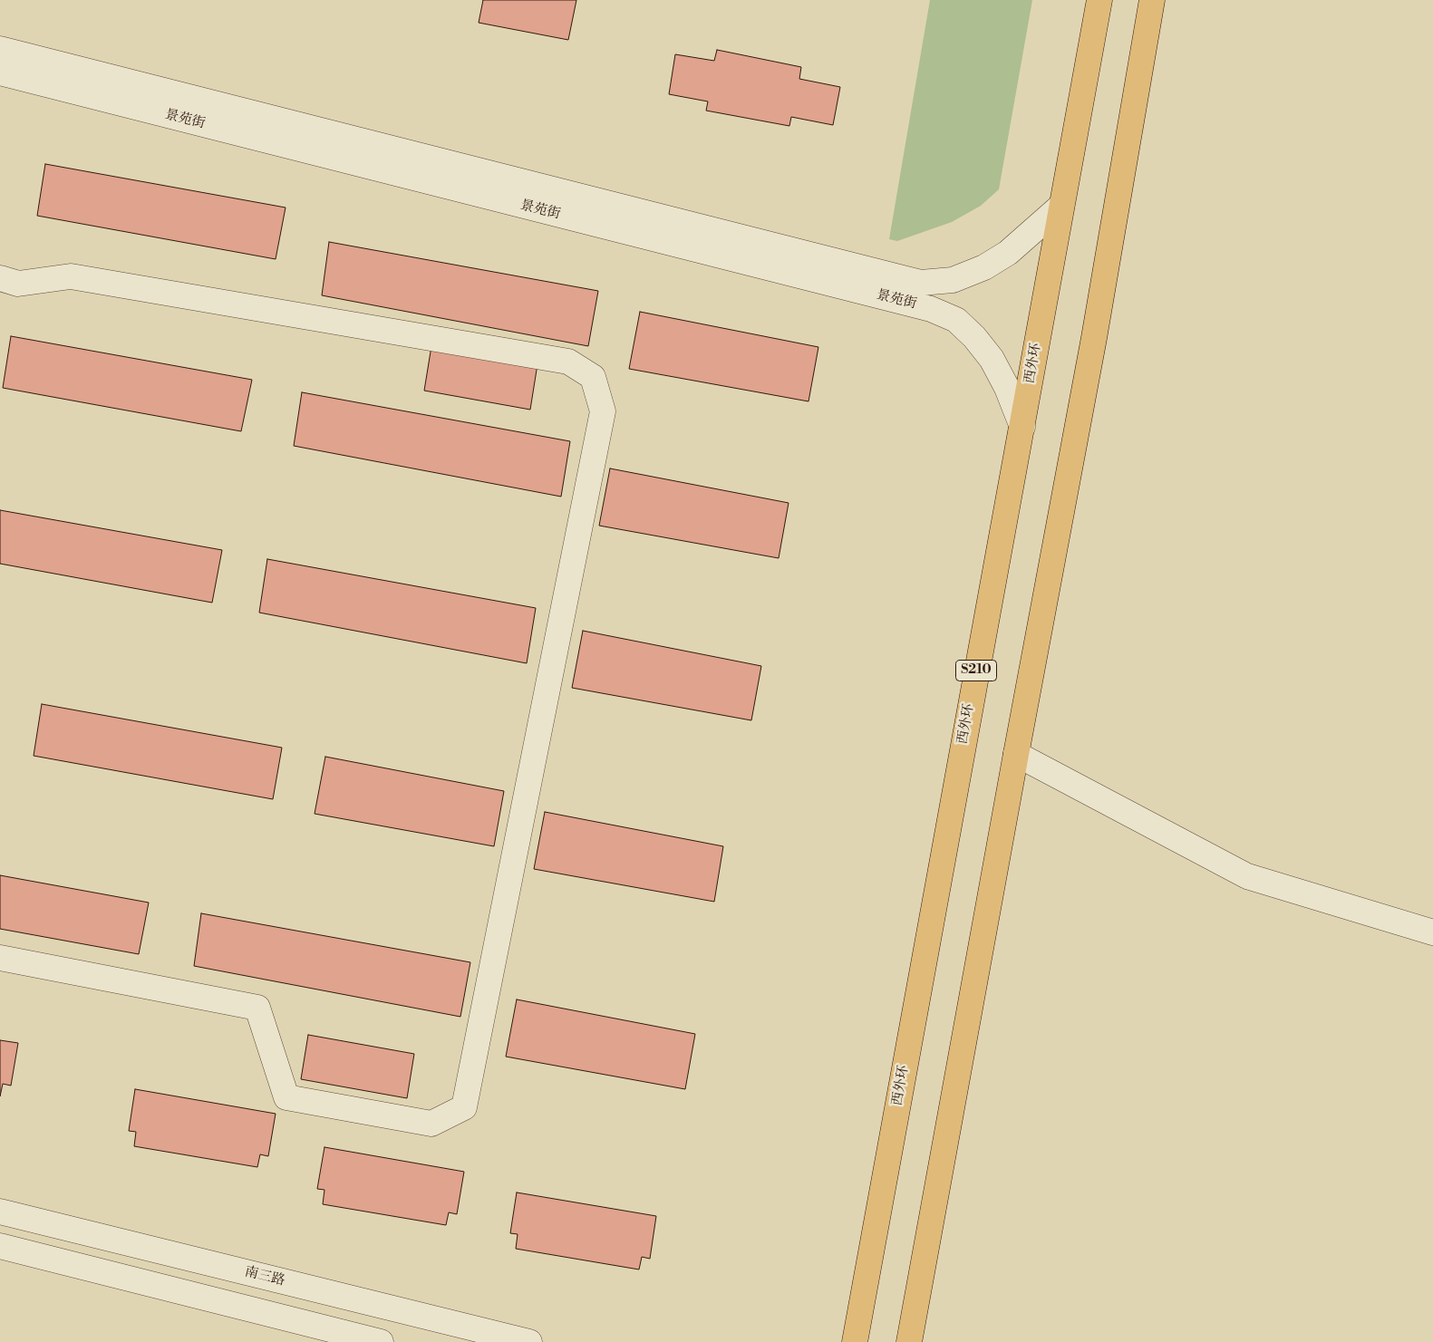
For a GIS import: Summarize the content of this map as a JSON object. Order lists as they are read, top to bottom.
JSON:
{
  "streets": {
    "highway": ["西外环", "S210"],
    "street": ["景苑街", "南三路"]
  },
  "crossings": [
    ["景苑街", "西外环"]
  ]
}
